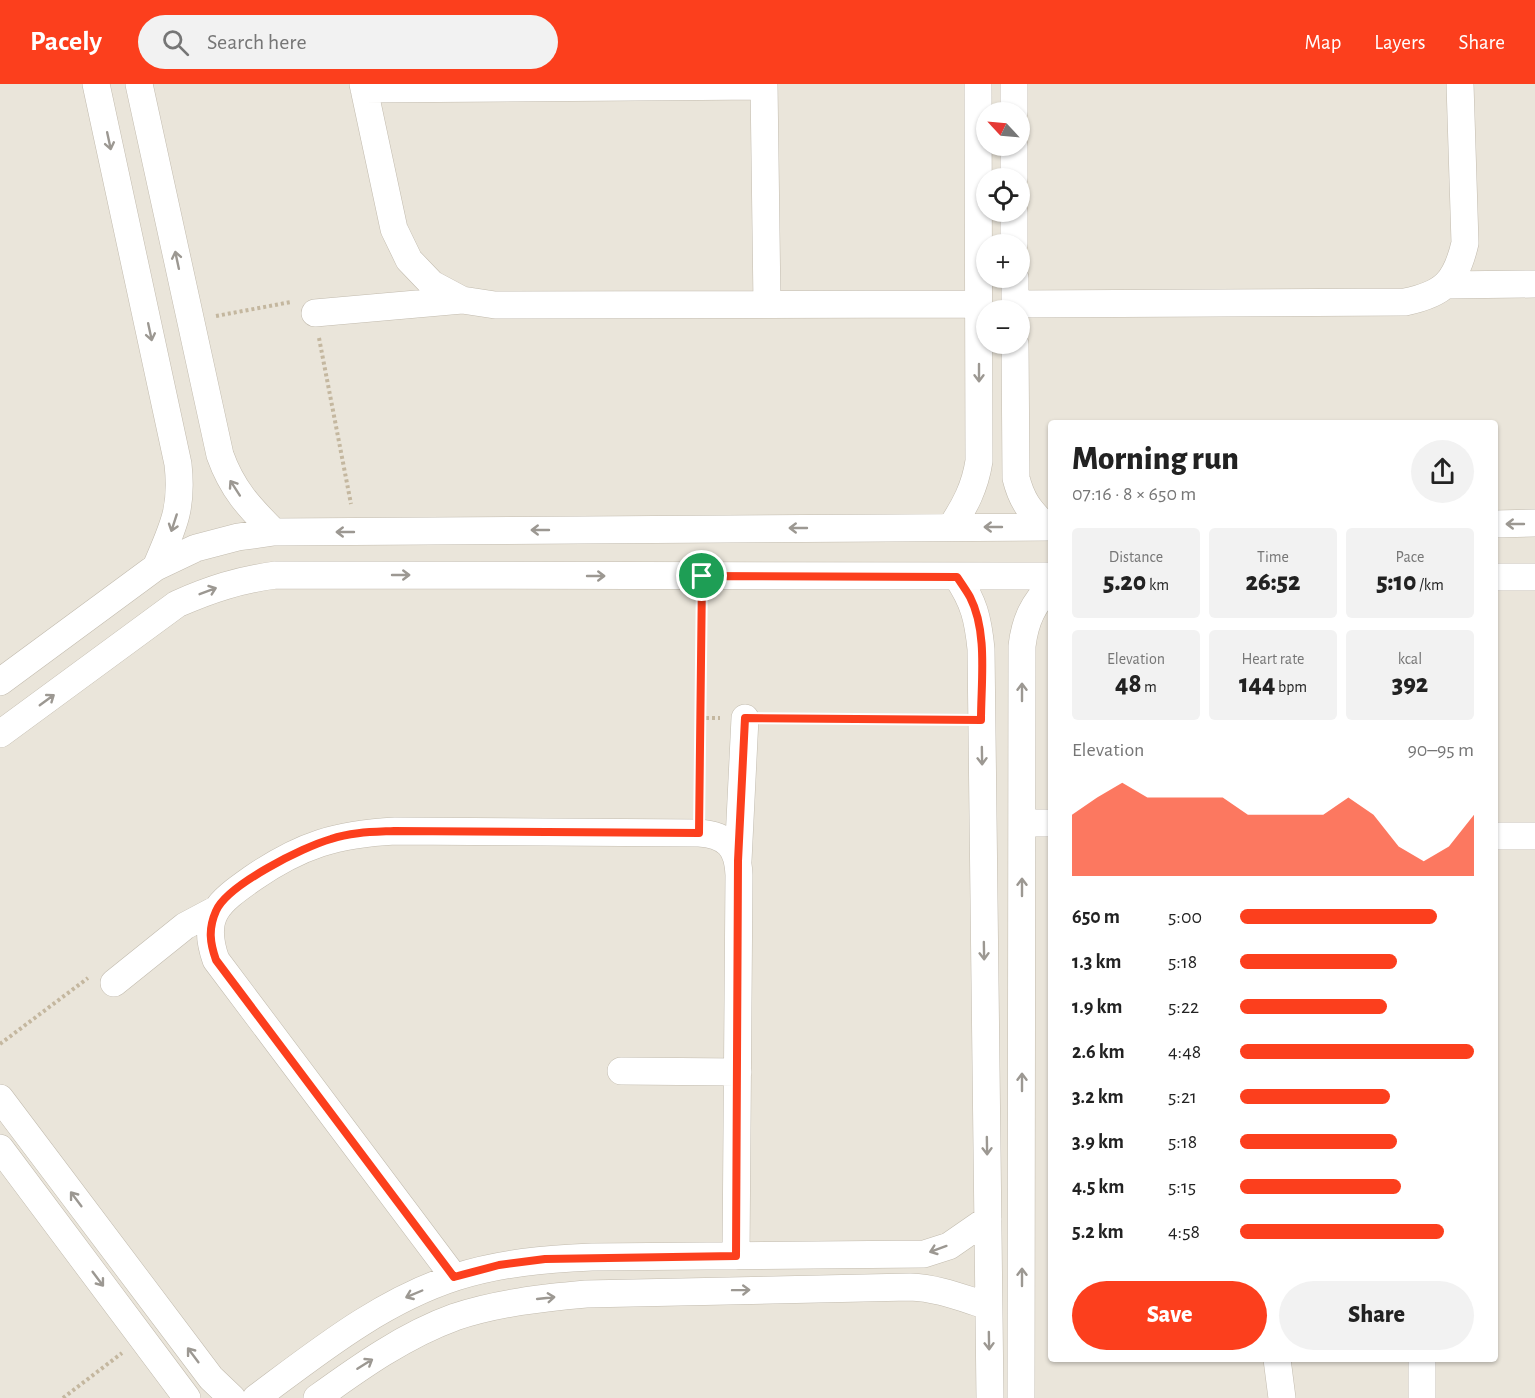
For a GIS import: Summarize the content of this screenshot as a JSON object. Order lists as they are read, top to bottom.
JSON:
{
  "north": "top left",
  "page": {
    "header": "Pacely",
    "search": "Search here",
    "nav": ["Map", "Layers", "Share"],
    "map_buttons": ["+", "−"],
    "heading": ["Morning run", "07:16 · 8 × 650 m"],
    "stats": [
      ["Distance", "5.20 km"],
      ["Time", "26:52"],
      ["Pace", "5:10 /km"],
      ["Elevation", "48 m"],
      ["Heart rate", "144 bpm"],
      ["kcal", "392"]
    ],
    "chart": ["Elevation", "90–95 m"],
    "list": [
      {
        "name": "650 m",
        "note": "5:00"
      },
      {
        "name": "1.3 km",
        "note": "5:18"
      },
      {
        "name": "1.9 km",
        "note": "5:22"
      },
      {
        "name": "2.6 km",
        "note": "4:48"
      },
      {
        "name": "3.2 km",
        "note": "5:21"
      },
      {
        "name": "3.9 km",
        "note": "5:18"
      },
      {
        "name": "4.5 km",
        "note": "5:15"
      },
      {
        "name": "5.2 km",
        "note": "4:58"
      }
    ],
    "buttons": ["Save", "Share"]
  }
}
